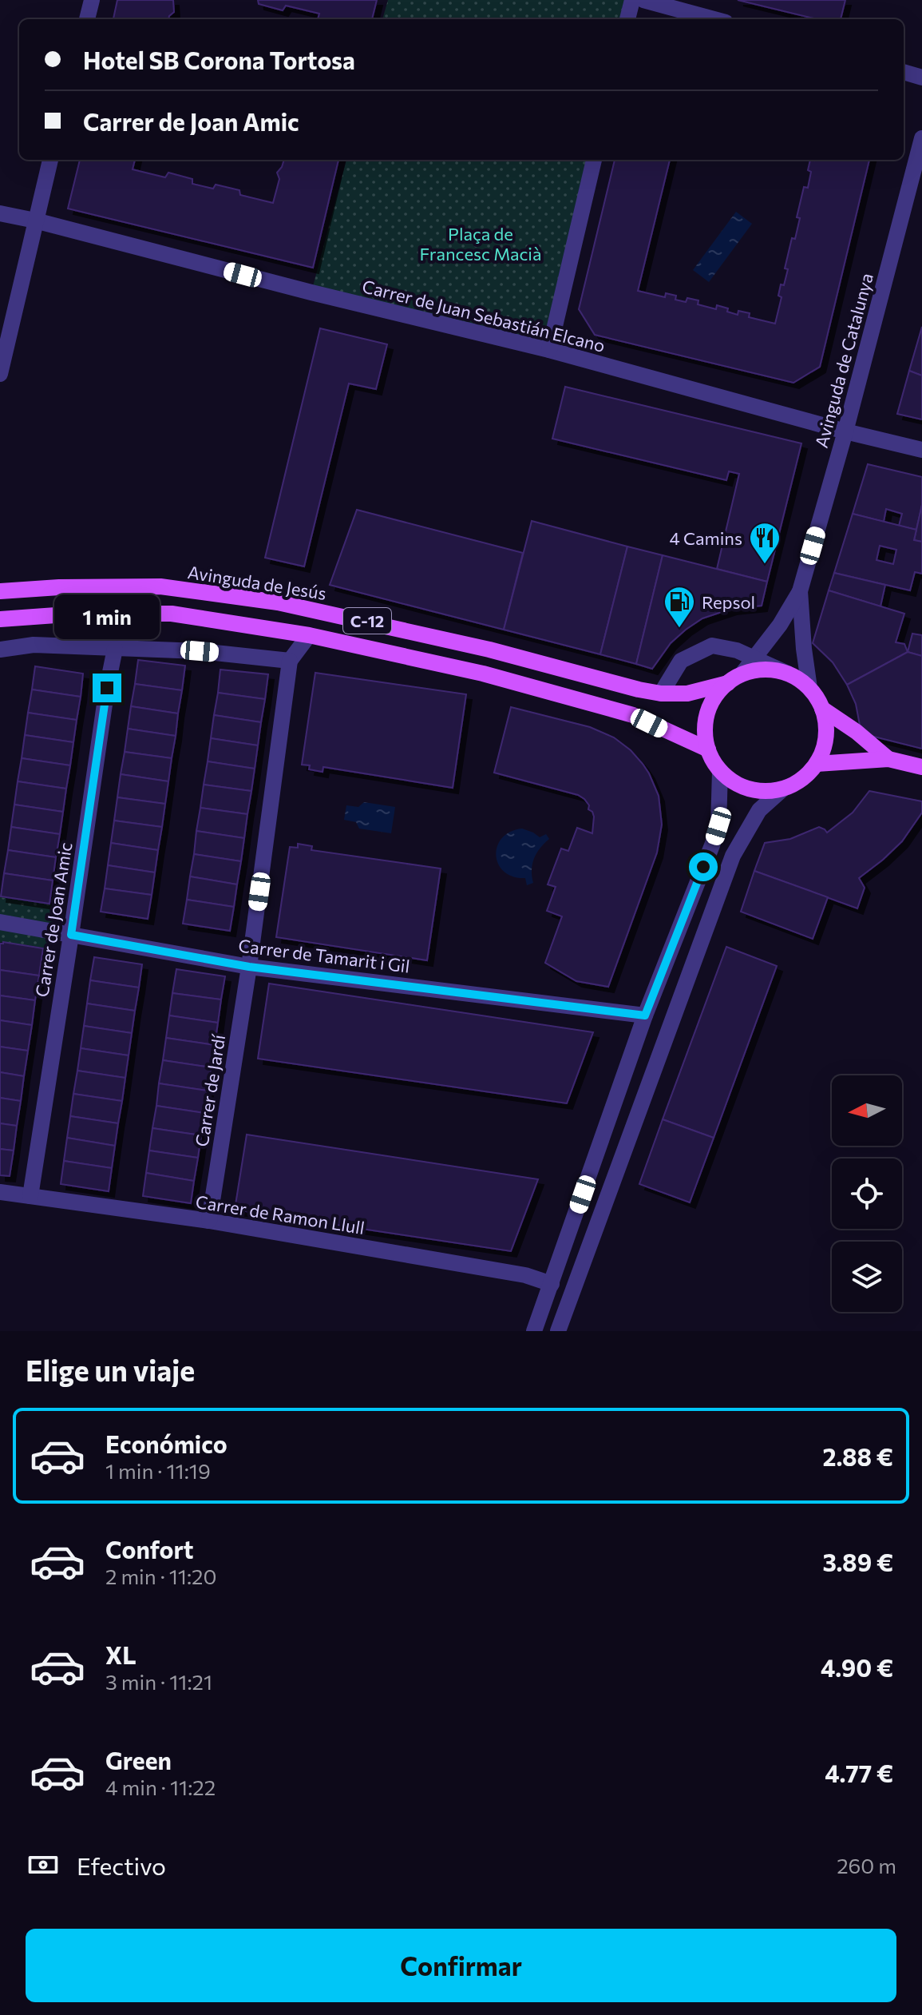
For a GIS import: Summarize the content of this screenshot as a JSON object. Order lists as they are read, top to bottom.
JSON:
{
  "streets": {
    "main road": ["Avinguda de Jesús", "C-12"],
    "street": [
      "Carrer de Juan Sebastián Elcano",
      "Avinguda de Catalunya",
      "Carrer de Joan Amic",
      "Carrer de Tamarit i Gil",
      "Carrer de Jardí",
      "Carrer de Ramon Llull"
    ]
  },
  "crossings": [
    ["Carrer de Juan Sebastián Elcano", "Avinguda de Catalunya"],
    ["Avinguda de Jesús", "C-12"],
    ["Carrer de Joan Amic", "Carrer de Tamarit i Gil"],
    ["Carrer de Joan Amic", "Carrer de Ramon Llull"],
    ["Carrer de Tamarit i Gil", "Carrer de Jardí"],
    ["Carrer de Jardí", "Carrer de Ramon Llull"]
  ],
  "parks": ["Plaça de Francesc Macià"],
  "places": {
    "restaurant": ["4 Camins"],
    "fuel station": ["Repsol"]
  },
  "north": "left",
  "page": {
    "banner": ["Hotel SB Corona Tortosa", "Carrer de Joan Amic"],
    "bubble": "1 min",
    "heading": "Elige un viaje",
    "list": [
      {
        "name": "Económico",
        "note": "1 min · 11:19",
        "value": "2.88 €"
      },
      {
        "name": "Confort",
        "note": "2 min · 11:20",
        "value": "3.89 €"
      },
      {
        "name": "XL",
        "note": "3 min · 11:21",
        "value": "4.90 €"
      },
      {
        "name": "Green",
        "note": "4 min · 11:22",
        "value": "4.77 €"
      }
    ],
    "pay": ["Efectivo", "260 m"],
    "buttons": "Confirmar"
  }
}
